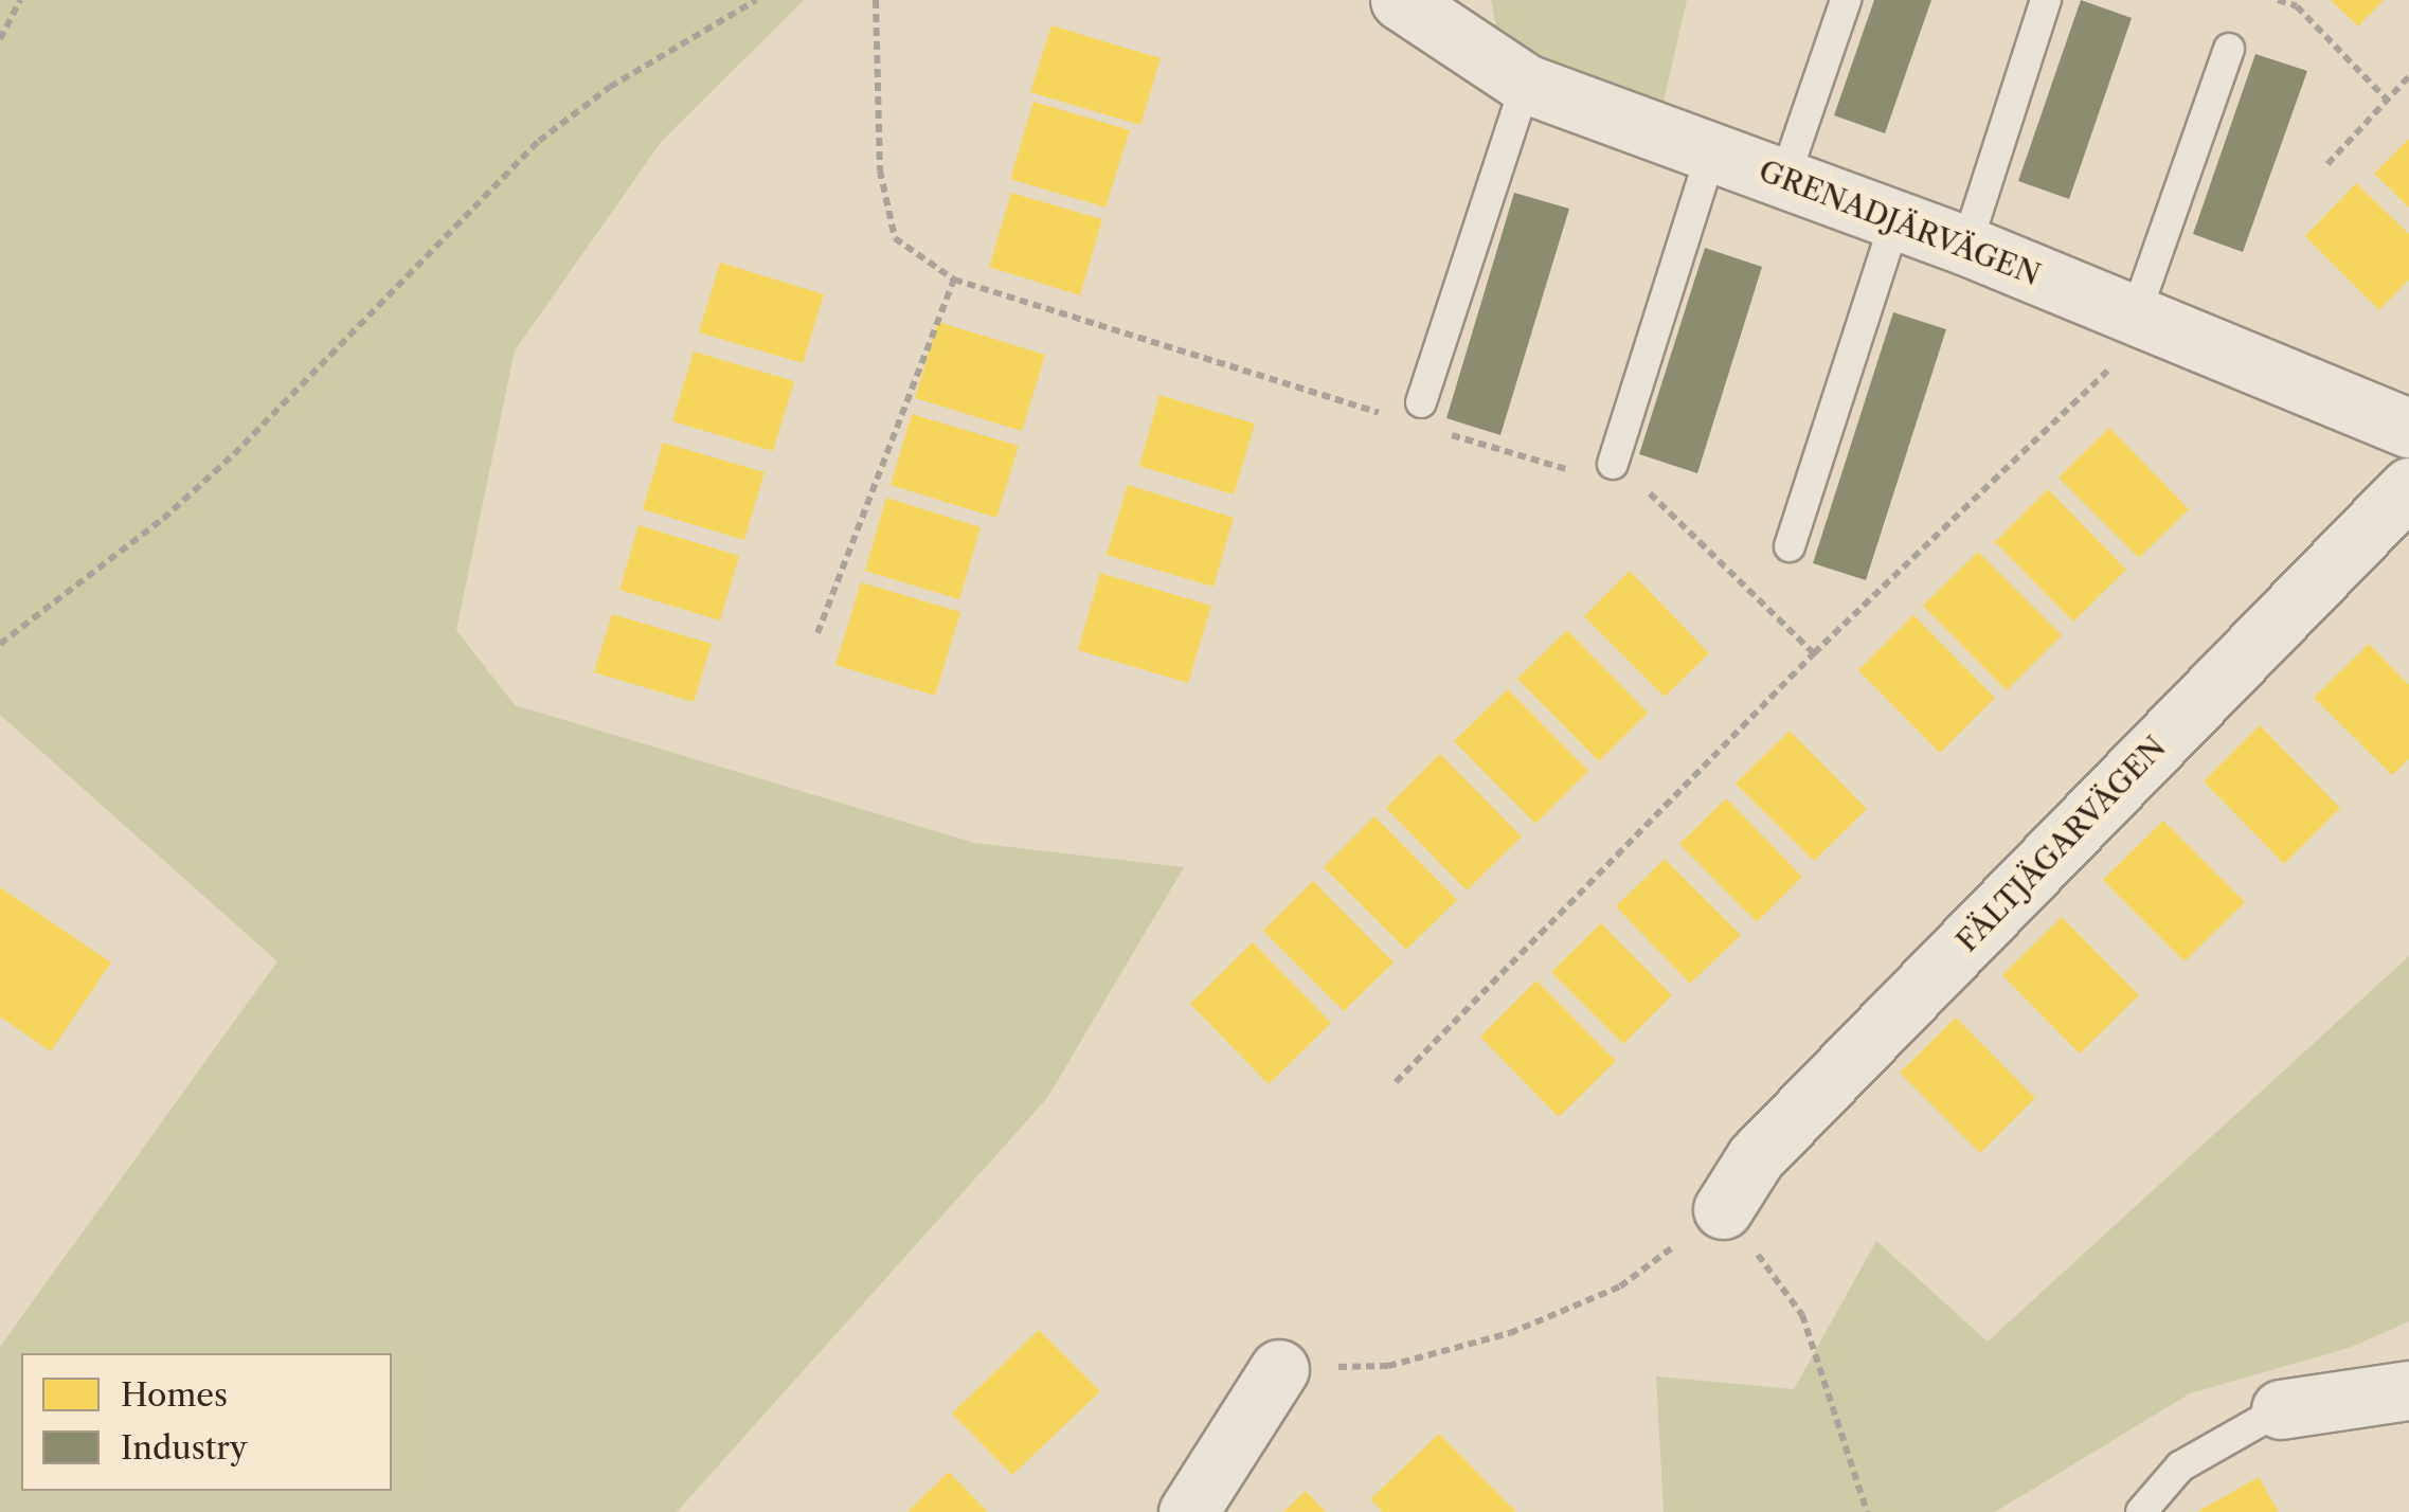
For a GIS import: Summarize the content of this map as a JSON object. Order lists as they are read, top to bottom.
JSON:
{
  "streets": {
    "street": ["GRENADJÄRVÄGEN", "FÄLTJÄGARVÄGEN"]
  },
  "legend": ["Homes", "Industry"]
}
